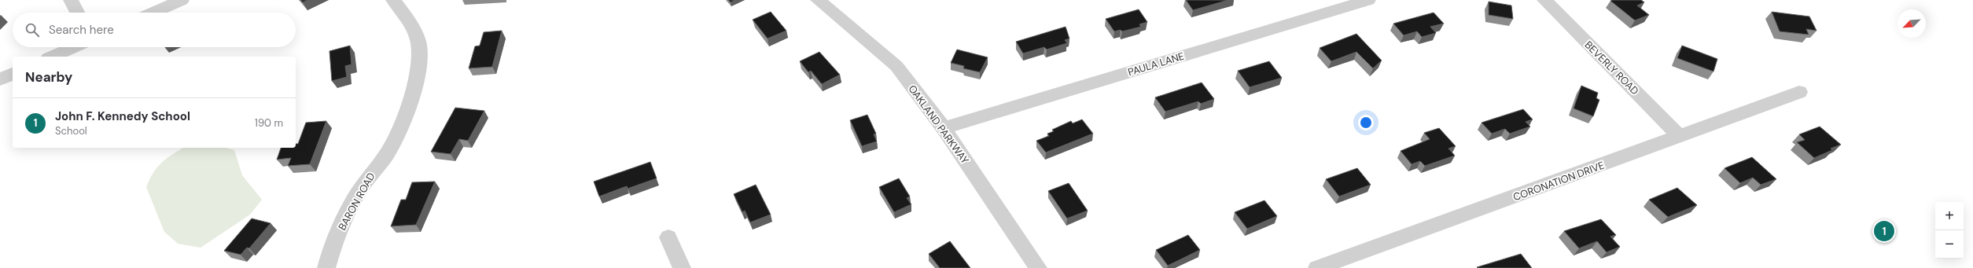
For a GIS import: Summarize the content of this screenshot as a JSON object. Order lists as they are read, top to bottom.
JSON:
{
  "streets": {
    "street": [
      "PAULA LANE",
      "BEVERLY ROAD",
      "OAKLAND PARKWAY",
      "CORONATION DRIVE",
      "BARON ROAD"
    ]
  },
  "crossings": [
    ["PAULA LANE", "OAKLAND PARKWAY"],
    ["BEVERLY ROAD", "CORONATION DRIVE"]
  ],
  "north": "bottom left",
  "page": {
    "search": "Search here",
    "heading": "Nearby",
    "list": [
      {
        "mark": "1",
        "name": "John F. Kennedy School",
        "note": "School",
        "value": "190 m"
      }
    ],
    "map_buttons": ["+", "−"],
    "pins": "1"
  }
}
